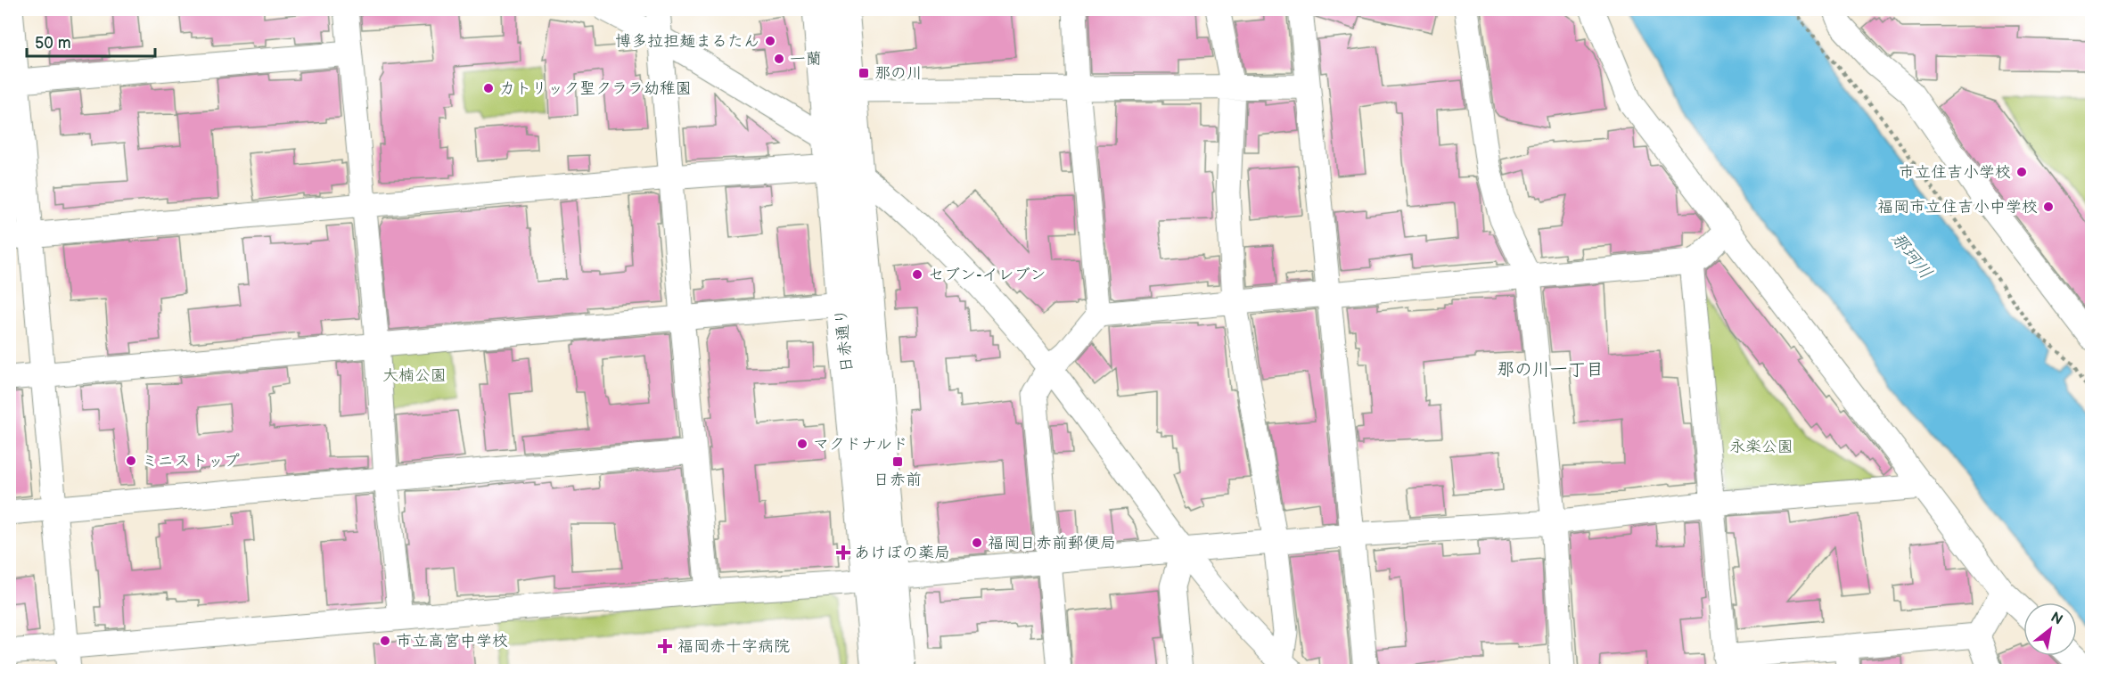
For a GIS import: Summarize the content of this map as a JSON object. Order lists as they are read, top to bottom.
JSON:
{
  "streets": {
    "main road": ["日赤通り"]
  },
  "districts": ["那の川一丁目"],
  "water": ["那珂川"],
  "parks": ["大楠公園", "永楽公園"],
  "places": {
    "other": [
      "博多拉担麺まるたん",
      "一蘭",
      "カトリック聖クララ幼稚園",
      "市立住吉小学校",
      "福岡市立住吉小中学校",
      "セブン-イレブン",
      "マクドナルド",
      "ミニストップ",
      "福岡日赤前郵便局",
      "市立高宮中学校"
    ],
    "transit": ["那の川", "日赤前"],
    "health": ["あけぼの薬局", "福岡赤十字病院"]
  },
  "scale_bar": "50 m",
  "north": "top right"
}
